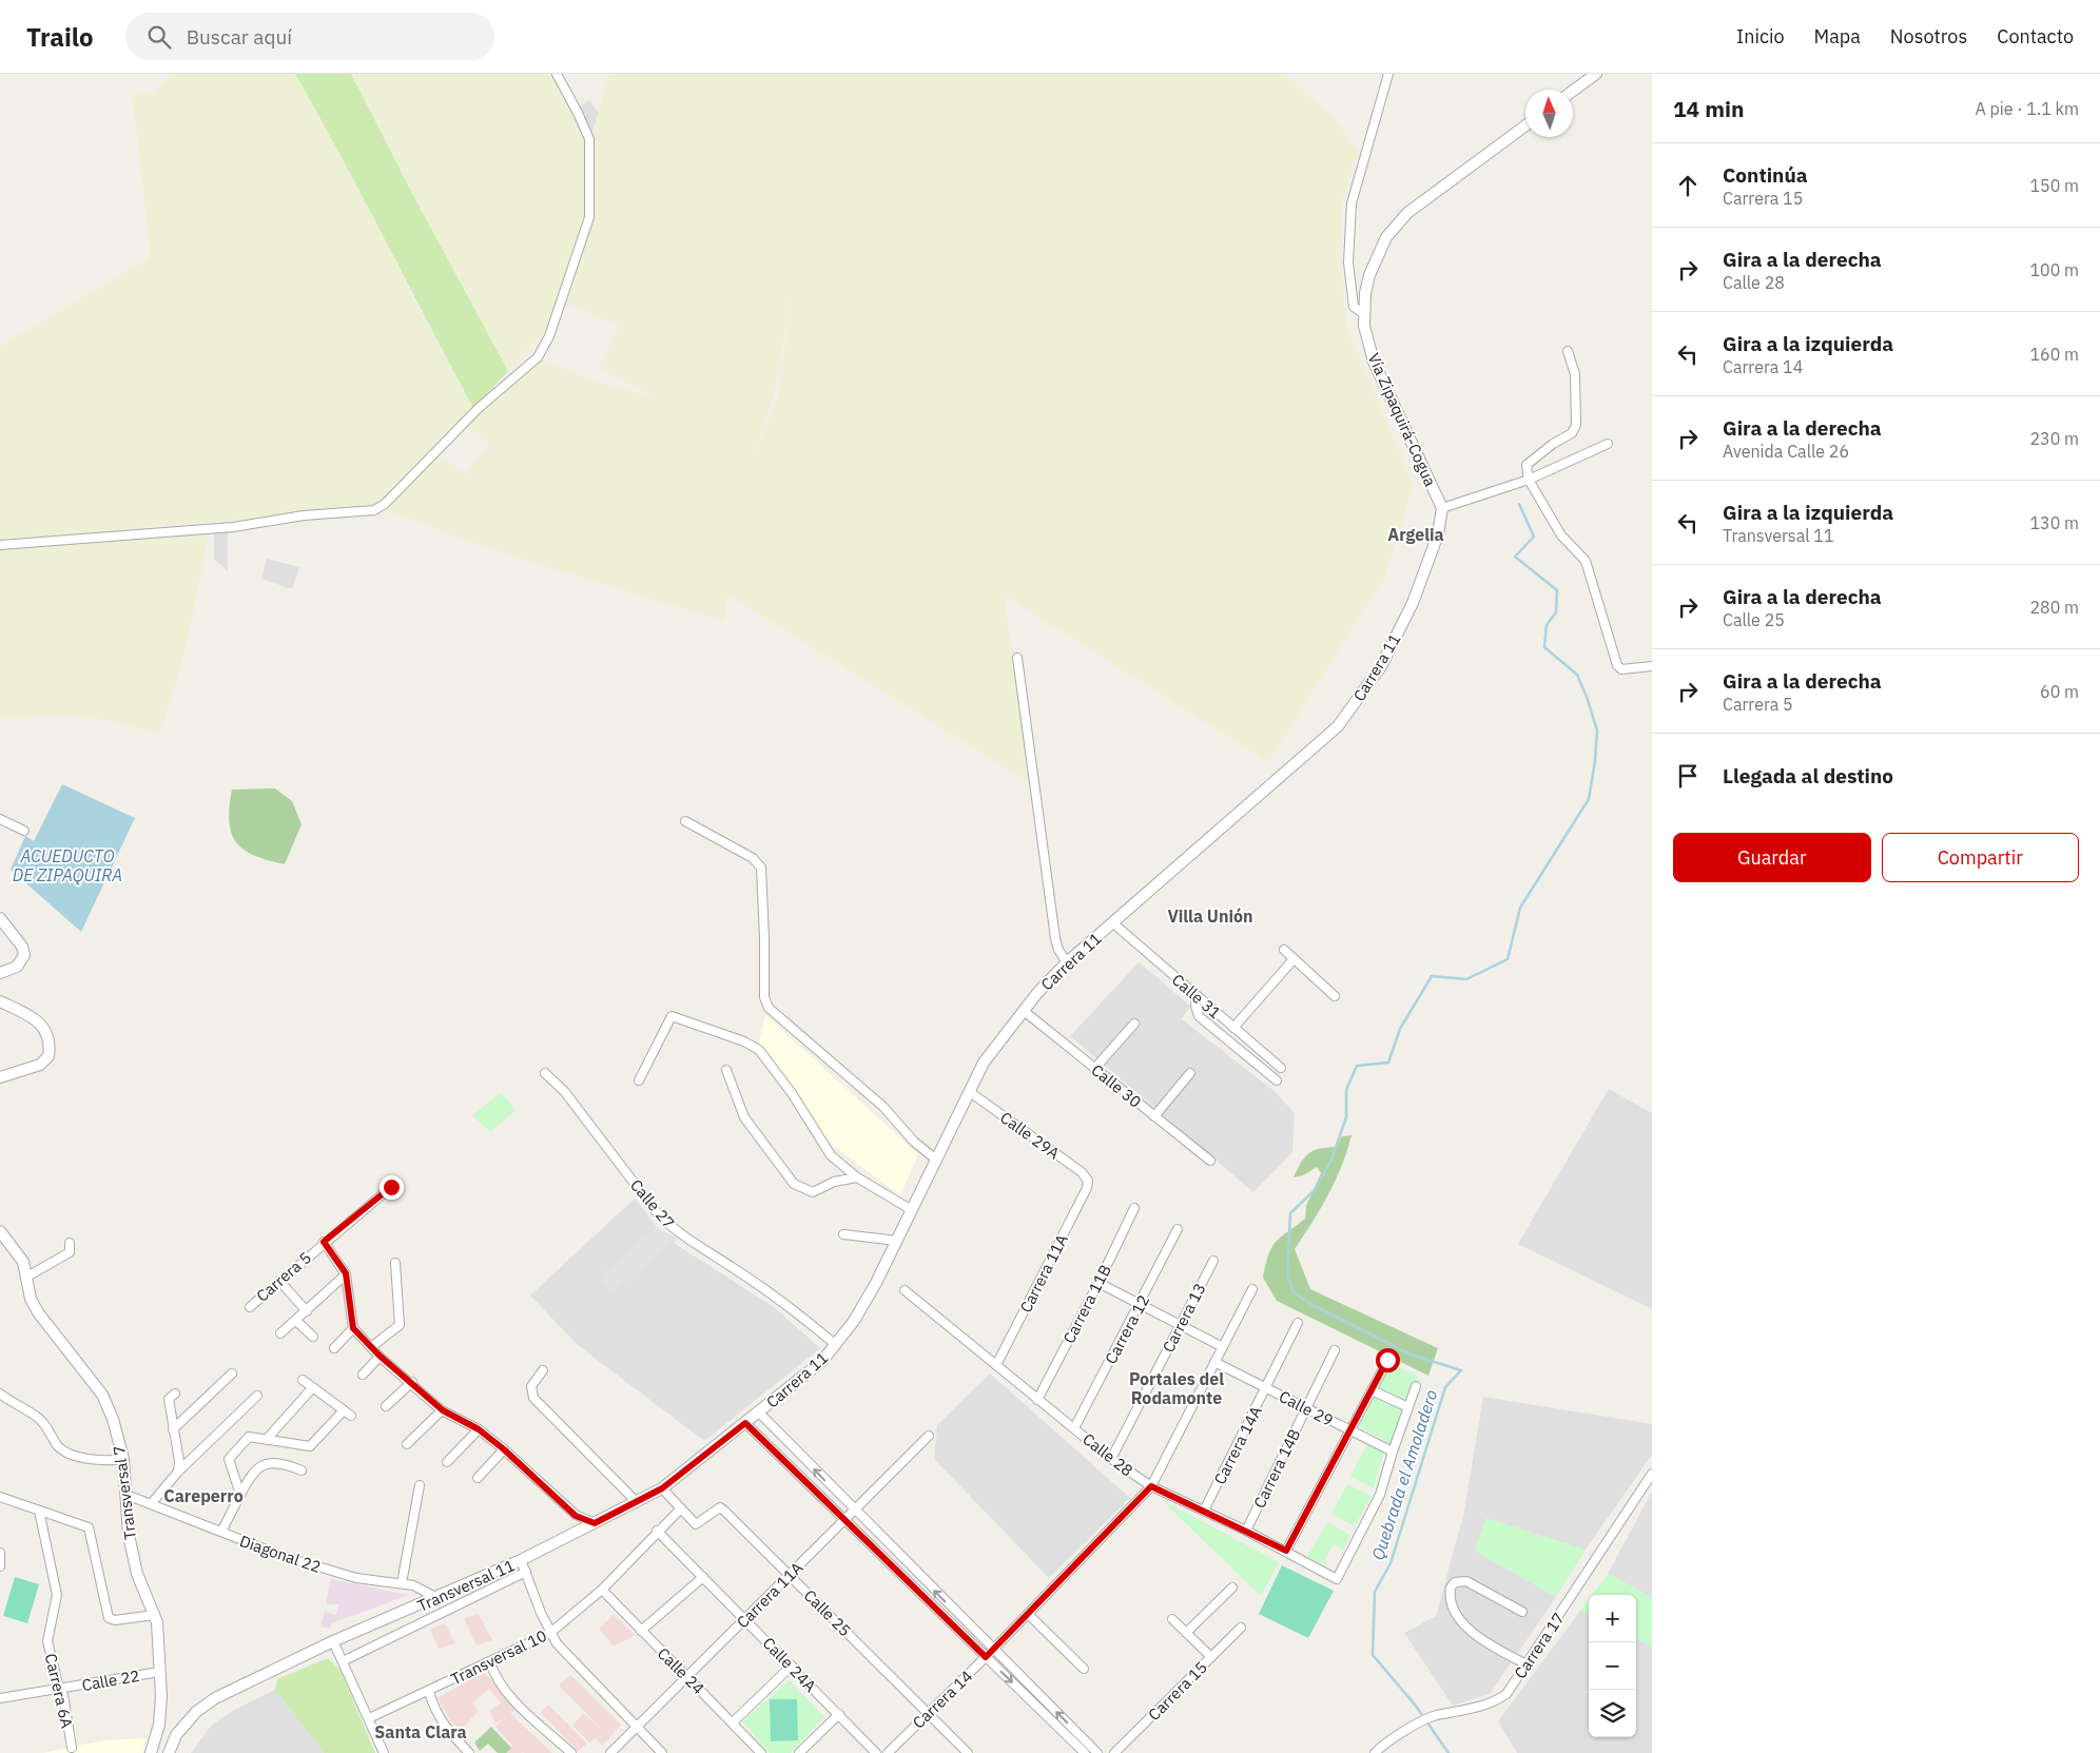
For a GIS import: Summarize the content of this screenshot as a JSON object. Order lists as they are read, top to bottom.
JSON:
{
  "streets": {
    "street": [
      "Vía Zipaquirá-Cogua",
      "Carrera 11",
      "Calle 31",
      "Calle 30",
      "Calle 29A",
      "Calle 27",
      "Carrera 11A",
      "Carrera 5",
      "Carrera 11B",
      "Carrera 13",
      "Carrera 12",
      "Calle 29",
      "Carrera 14A",
      "Calle 28",
      "Carrera 14B",
      "Transversal 7",
      "Diagonal 22",
      "Transversal 11",
      "Calle 25",
      "Carrera 17",
      "Transversal 10",
      "Calle 24A",
      "Calle 24",
      "Calle 22",
      "Carrera 6A",
      "Carrera 15",
      "Carrera 14"
    ]
  },
  "crossings": [
    ["Vía Zipaquirá-Cogua", "Carrera 11"],
    ["Carrera 11", "Calle 31"],
    ["Carrera 11", "Calle 30"],
    ["Carrera 11", "Calle 29A"],
    ["Carrera 11", "Calle 27"],
    ["Carrera 11", "Transversal 11"],
    ["Calle 29A", "Carrera 11A"],
    ["Carrera 11A", "Calle 28"],
    ["Carrera 11A", "Calle 25"],
    ["Carrera 11A", "Calle 24A"],
    ["Carrera 11A", "Calle 24"],
    ["Carrera 11B", "Calle 28"],
    ["Carrera 13", "Calle 28"],
    ["Carrera 12", "Calle 28"],
    ["Calle 29", "Carrera 14A"],
    ["Calle 29", "Calle 28"],
    ["Calle 29", "Carrera 14B"],
    ["Calle 29", "Carrera 14"],
    ["Carrera 14A", "Calle 28"],
    ["Calle 28", "Carrera 14B"],
    ["Calle 28", "Carrera 14"],
    ["Transversal 7", "Diagonal 22"],
    ["Transversal 7", "Calle 22"],
    ["Diagonal 22", "Transversal 11"],
    ["Transversal 11", "Calle 25"],
    ["Calle 25", "Transversal 10"],
    ["Calle 25", "Carrera 14"],
    ["Transversal 10", "Calle 24A"],
    ["Transversal 10", "Calle 24"],
    ["Calle 22", "Carrera 6A"]
  ],
  "districts": [
    "Argelia",
    "Villa Unión",
    "Portales del Rodamonte",
    "Careperro",
    "Santa Clara"
  ],
  "water": ["ACUEDUCTO DE ZIPAQUIRA", "Quebrada el Amoladero"],
  "north": "top",
  "page": {
    "header": "Trailo",
    "search": "Buscar aquí",
    "nav": [
      "Inicio",
      "Mapa",
      "Nosotros",
      "Contacto"
    ],
    "heading": ["14 min", "A pie · 1.1 km"],
    "list": [
      ["Continúa", "Carrera 15", "150 m"],
      ["Gira a la derecha", "Calle 28", "100 m"],
      ["Gira a la izquierda", "Carrera 14", "160 m"],
      ["Gira a la derecha", "Avenida Calle 26", "230 m"],
      ["Gira a la izquierda", "Transversal 11", "130 m"],
      ["Gira a la derecha", "Calle 25", "280 m"],
      ["Gira a la derecha", "Carrera 5", "60 m"],
      "Llegada al destino"
    ],
    "buttons": ["Guardar", "Compartir"],
    "map_buttons": ["+", "−"]
  }
}
